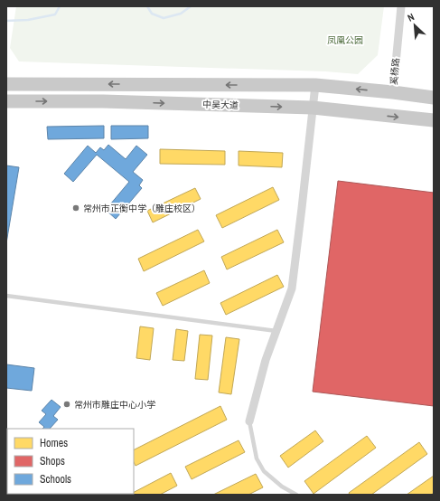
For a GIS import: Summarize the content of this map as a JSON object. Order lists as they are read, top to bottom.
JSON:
{
  "streets": {
    "main road": ["中吴大道"],
    "street": ["奚杨路"]
  },
  "parks": ["凤凰公园"],
  "places": ["常州市正衡中学（雕庄校区）", "常州市雕庄中心小学"],
  "legend": ["Homes", "Shops", "Schools"],
  "north": "top left"
}
